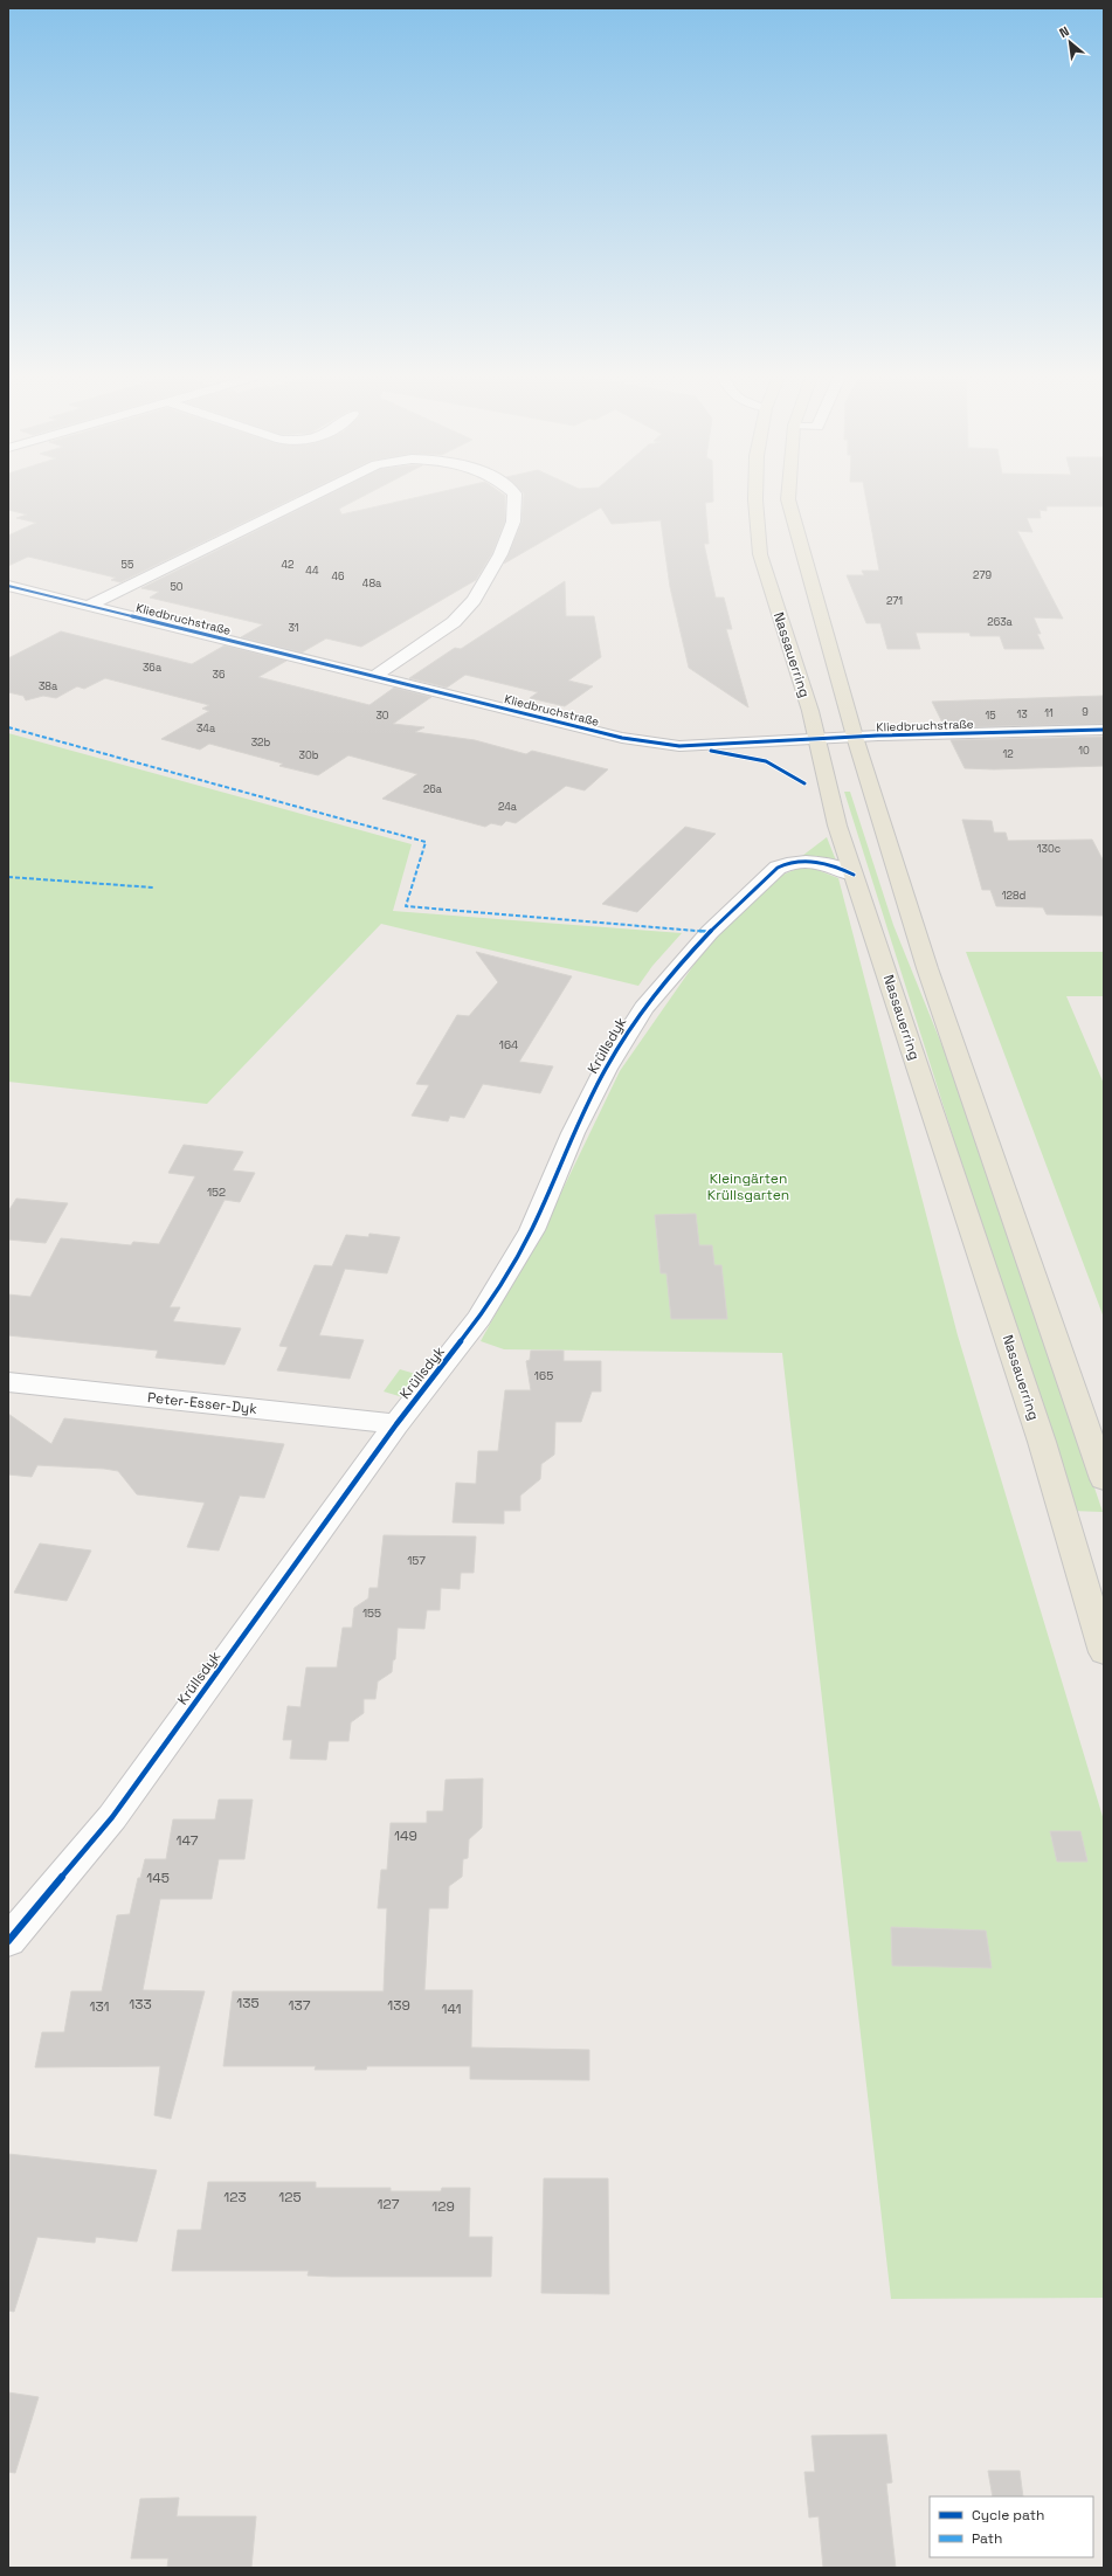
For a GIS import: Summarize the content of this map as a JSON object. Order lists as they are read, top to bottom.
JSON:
{
  "streets": {
    "main road": ["Nassauerring"],
    "street": ["Kliedbruchstraße", "Krüllsdyk", "Peter-Esser-Dyk"]
  },
  "crossings": [
    ["Kliedbruchstraße", "Nassauerring"],
    ["Nassauerring", "Krüllsdyk"],
    ["Krüllsdyk", "Peter-Esser-Dyk"]
  ],
  "parks": ["Kleingärten Krüllsgarten"],
  "house_numbers": [
    "55",
    "42",
    "44",
    "279",
    "46",
    "48a",
    "50",
    "271",
    "263a",
    "31",
    "36a",
    "36",
    "38a",
    "9",
    "11",
    "13",
    "30",
    "15",
    "34a",
    "32b",
    "10",
    "12",
    "30b",
    "26a",
    "24a",
    "130c",
    "128d",
    "164",
    "152",
    "165",
    "157",
    "155",
    "149",
    "147",
    "145",
    "135",
    "133",
    "137",
    "139",
    "131",
    "141",
    "123",
    "125",
    "127",
    "129"
  ],
  "legend": ["Cycle path", "Path"],
  "north": "top left"
}
